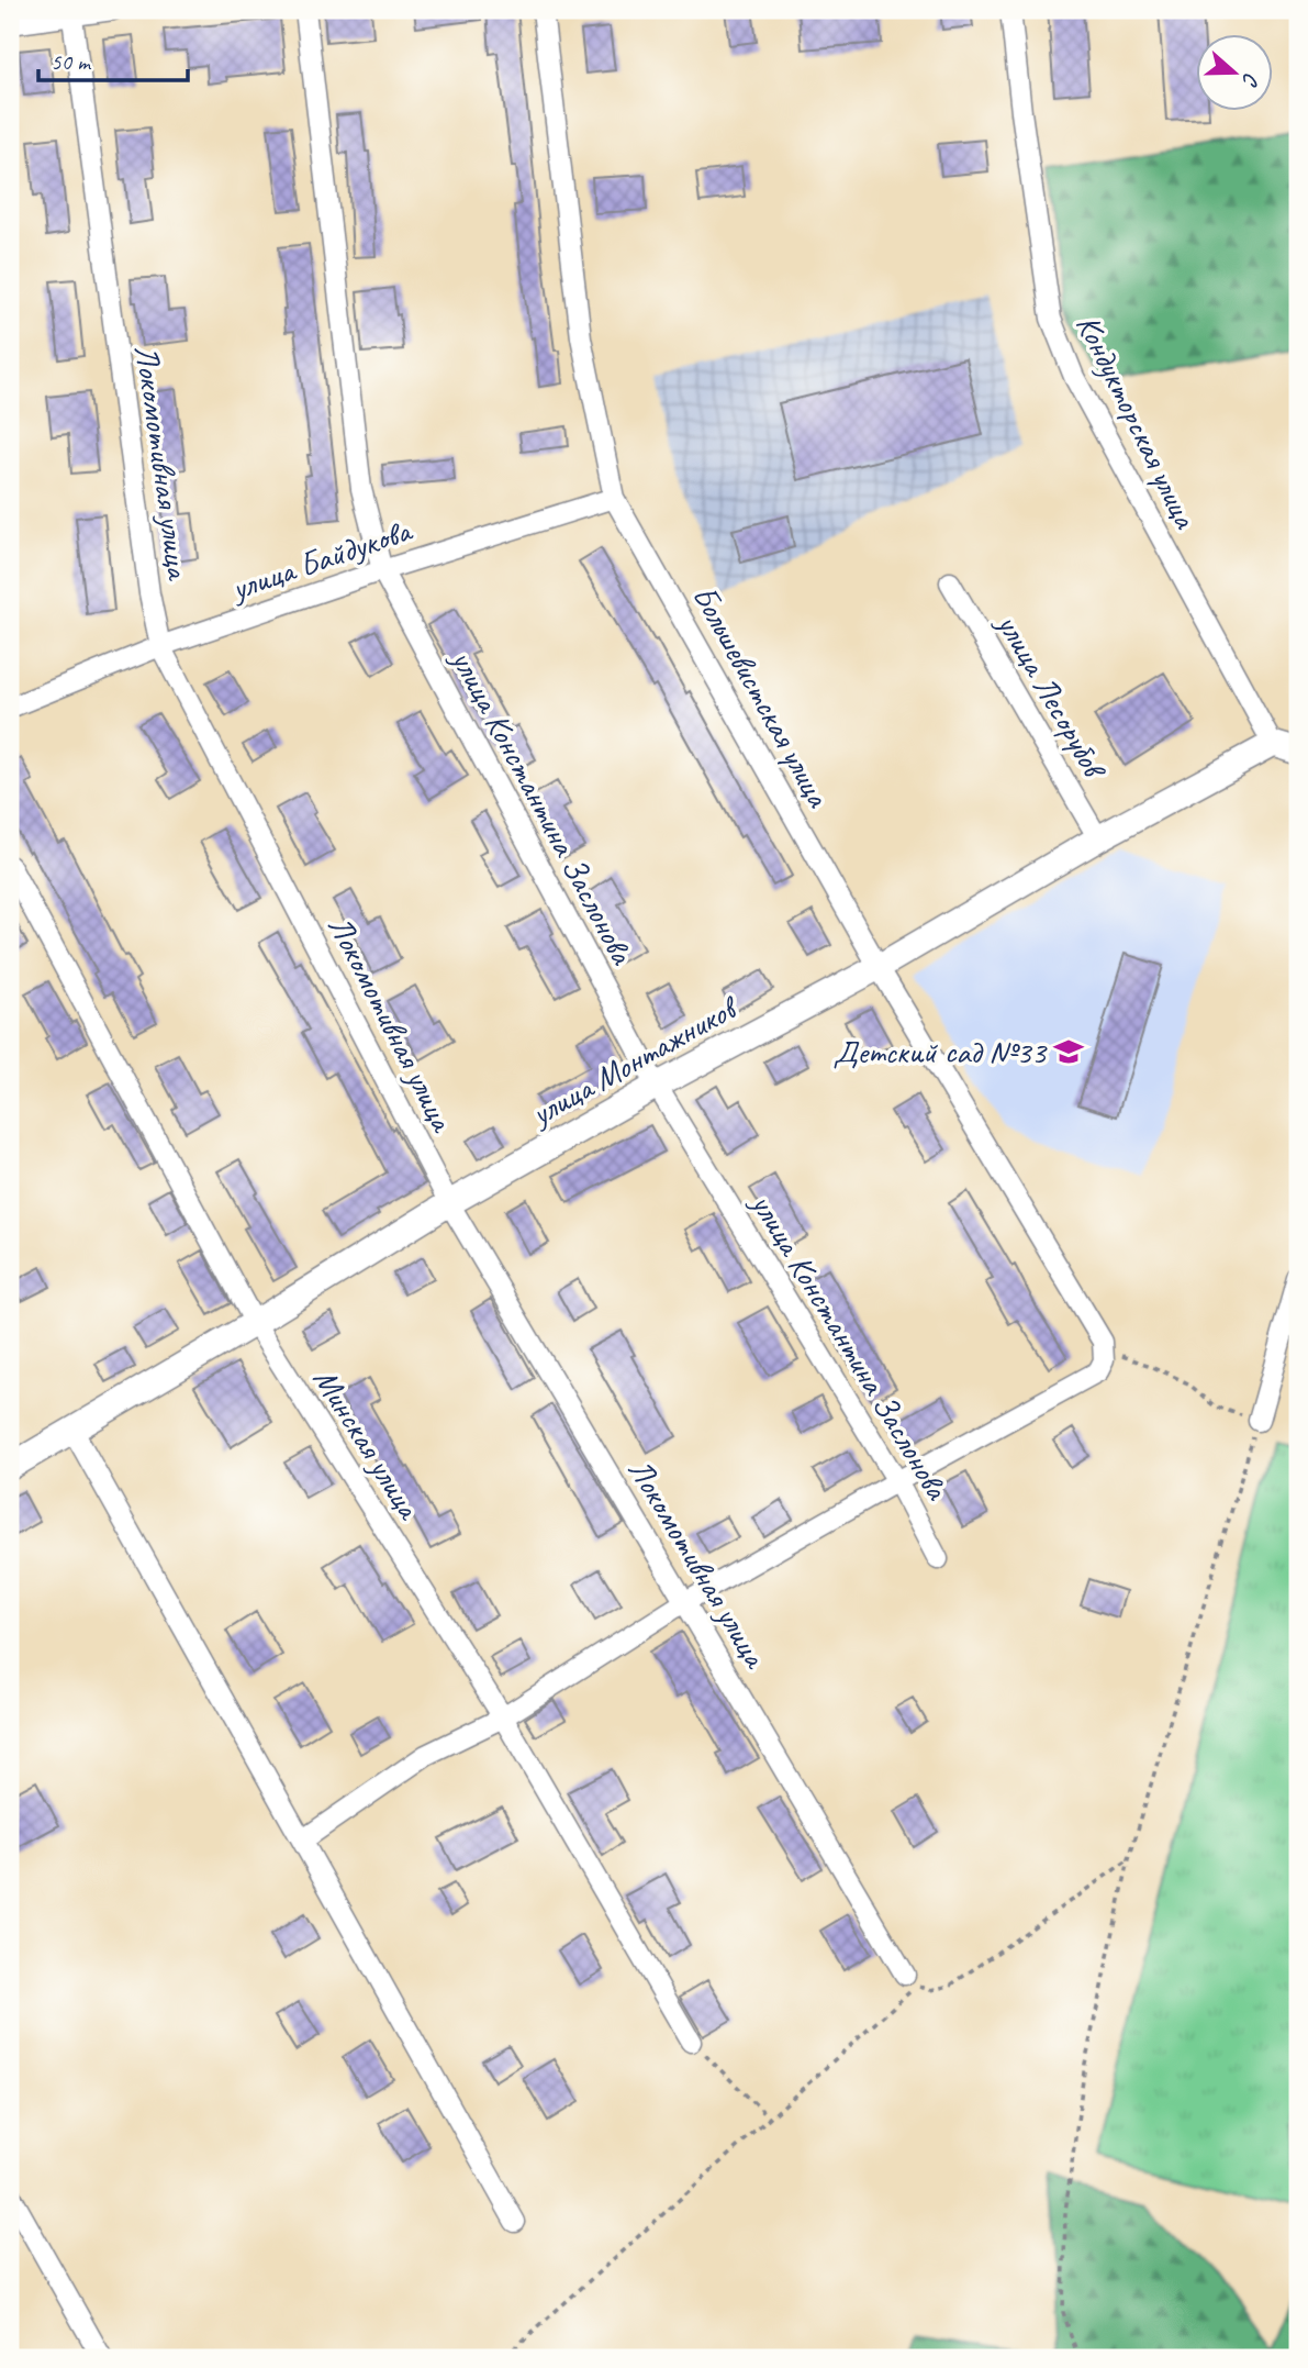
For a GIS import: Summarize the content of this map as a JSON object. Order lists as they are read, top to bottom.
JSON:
{
  "streets": {
    "street": [
      "Кондукторская улица",
      "Локомотивная улица",
      "улица Байдукова",
      "улица Лесорубов",
      "Большевистская улица",
      "улица Константина Заслонова",
      "улица Монтажников",
      "Минская улица"
    ]
  },
  "crossings": [
    ["Кондукторская улица", "улица Монтажников"],
    ["Локомотивная улица", "улица Байдукова"],
    ["Локомотивная улица", "улица Монтажников"],
    ["улица Байдукова", "Большевистская улица"],
    ["улица Байдукова", "улица Константина Заслонова"],
    ["улица Лесорубов", "улица Монтажников"],
    ["Большевистская улица", "улица Монтажников"],
    ["улица Константина Заслонова", "улица Монтажников"],
    ["улица Монтажников", "Минская улица"]
  ],
  "places": {
    "school or university": ["Детский сад №33"]
  },
  "scale_bar": "50 m",
  "north": "right"
}
